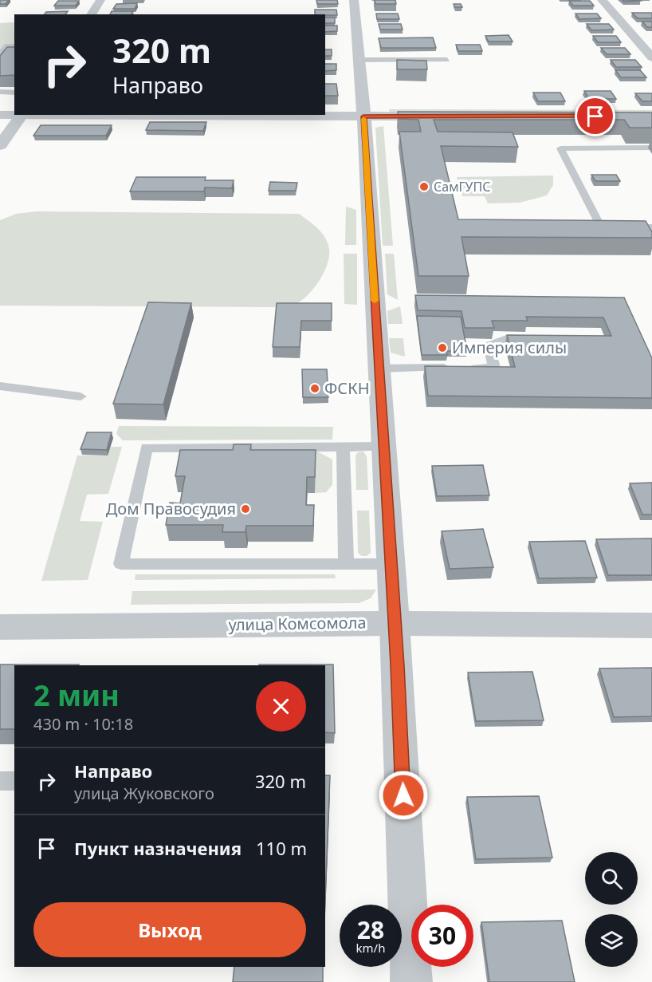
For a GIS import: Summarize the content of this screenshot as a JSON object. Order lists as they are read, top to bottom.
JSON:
{
  "streets": {
    "street": ["улица Комсомола"]
  },
  "places": [
    "СамГУПС",
    "Империя силы",
    "ФСКН",
    "Дом Правосудия"
  ],
  "page": {
    "turn": ["320 m", "Направо"],
    "heading": ["2 мин", "430 m · 10:18"],
    "list": [
      {
        "name": "Направо",
        "note": "улица Жуковского",
        "value": "320 m"
      },
      {
        "name": "Пункт назначения",
        "value": "110 m"
      }
    ],
    "buttons": "Выход",
    "speed": "28 km/h",
    "limit": "30"
  }
}
